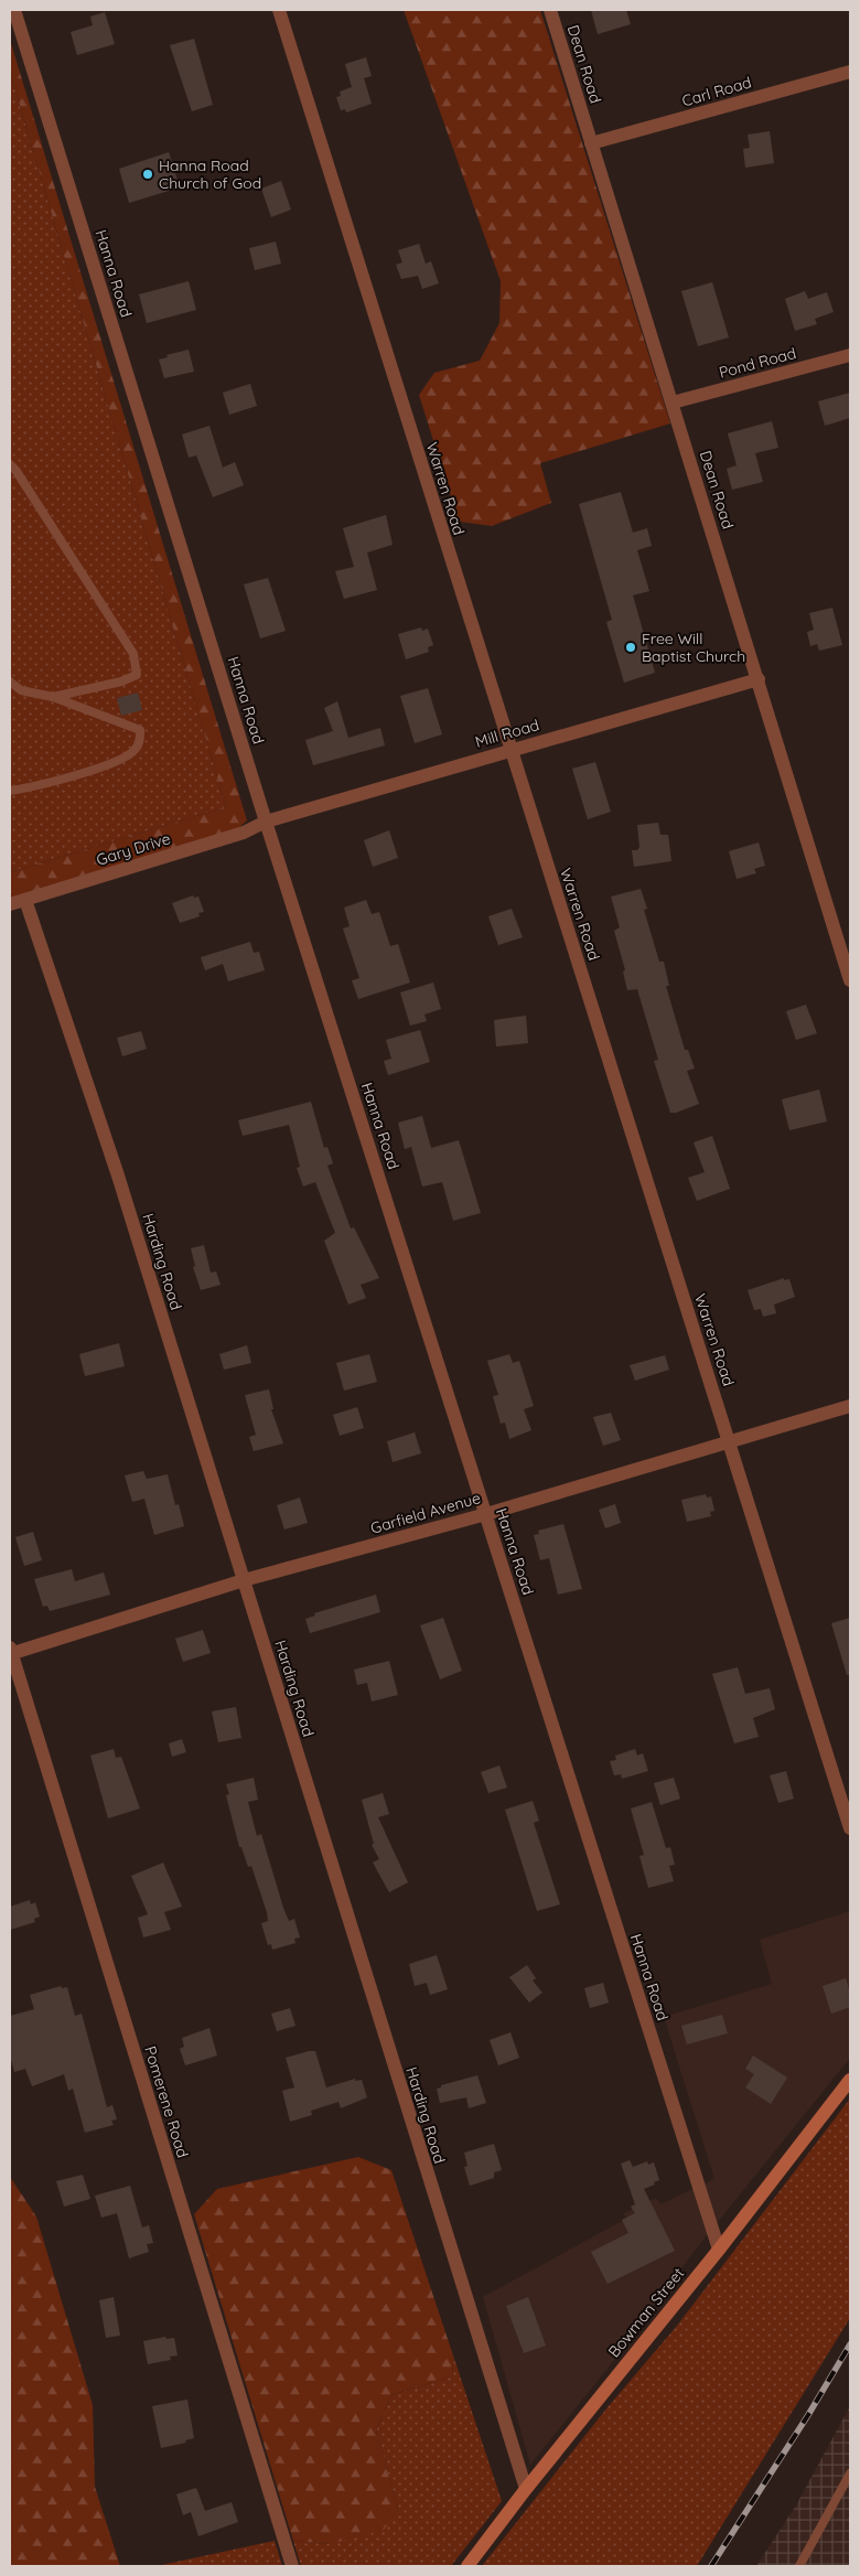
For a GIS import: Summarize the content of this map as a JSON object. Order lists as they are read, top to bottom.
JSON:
{
  "streets": {
    "street": [
      "Dean Road",
      "Carl Road",
      "Hanna Road",
      "Pond Road",
      "Warren Road",
      "Mill Road",
      "Gary Drive",
      "Harding Road",
      "Garfield Avenue",
      "Pomerene Road",
      "Bowman Street"
    ]
  },
  "crossings": [
    ["Dean Road", "Carl Road"],
    ["Dean Road", "Pond Road"],
    ["Dean Road", "Mill Road"],
    ["Hanna Road", "Mill Road"],
    ["Hanna Road", "Gary Drive"],
    ["Hanna Road", "Garfield Avenue"],
    ["Hanna Road", "Bowman Street"],
    ["Warren Road", "Mill Road"],
    ["Warren Road", "Garfield Avenue"],
    ["Mill Road", "Gary Drive"],
    ["Gary Drive", "Harding Road"],
    ["Harding Road", "Garfield Avenue"],
    ["Harding Road", "Bowman Street"],
    ["Garfield Avenue", "Pomerene Road"]
  ],
  "places": ["Hanna Road Church of God", "Free Will Baptist Church"]
}
